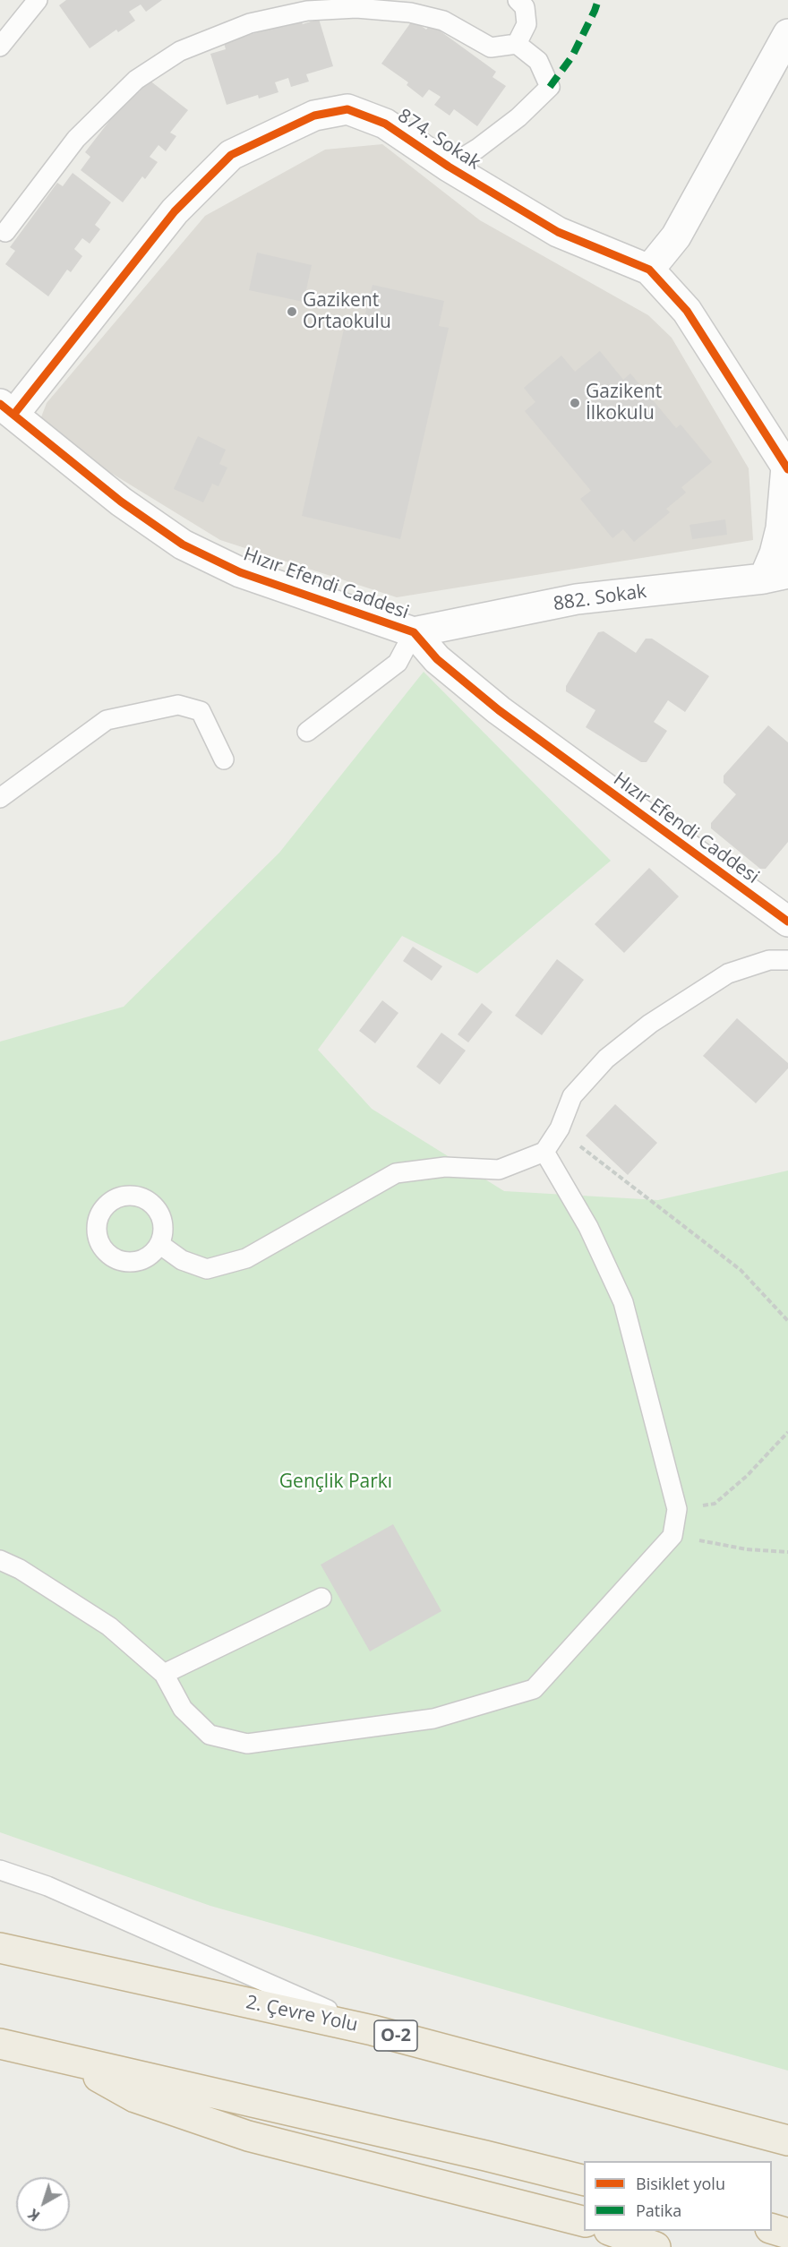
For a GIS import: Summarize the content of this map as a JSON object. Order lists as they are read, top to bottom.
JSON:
{
  "streets": {
    "highway": ["2. Çevre Yolu", "O-2"],
    "street": ["874. Sokak", "Hızır Efendi Caddesi", "882. Sokak"]
  },
  "crossings": [
    ["874. Sokak", "Hızır Efendi Caddesi"],
    ["Hızır Efendi Caddesi", "882. Sokak"]
  ],
  "parks": ["Gençlik Parkı"],
  "places": ["Gazikent Ortaokulu", "Gazikent İlkokulu"],
  "legend": ["Bisiklet yolu", "Patika"],
  "north": "bottom left"
}
